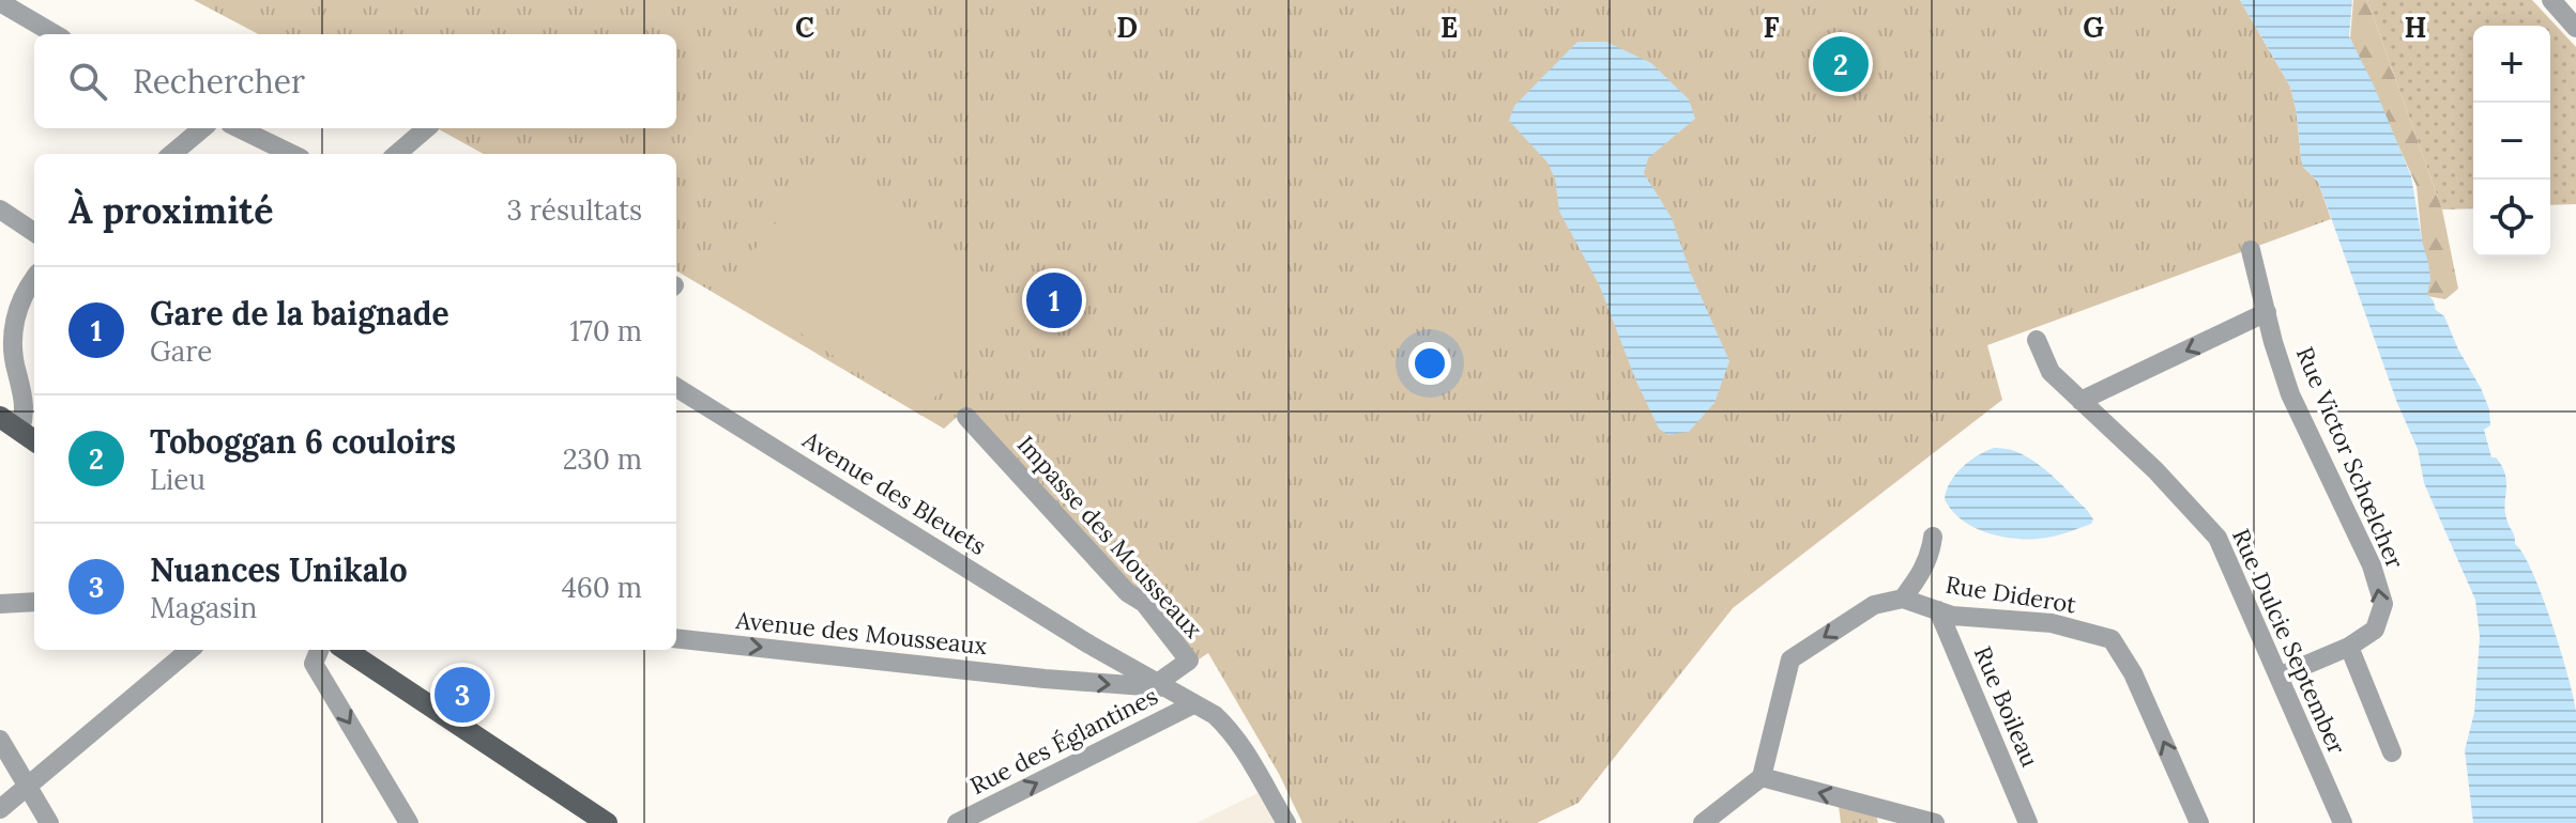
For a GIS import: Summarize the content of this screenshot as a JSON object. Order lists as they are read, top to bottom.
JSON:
{
  "streets": {
    "street": [
      "Rue Victor Schœlcher",
      "Avenue des Bleuets",
      "Impasse des Mousseaux",
      "Rue Diderot",
      "Avenue des Mousseaux",
      "Rue Dulcie September",
      "Rue Boileau",
      "Rue des Églantines"
    ]
  },
  "crossings": [
    ["Rue Victor Schœlcher", "Rue Dulcie September"],
    ["Avenue des Bleuets", "Impasse des Mousseaux"],
    ["Avenue des Bleuets", "Avenue des Mousseaux"],
    ["Avenue des Bleuets", "Rue des Églantines"],
    ["Impasse des Mousseaux", "Avenue des Mousseaux"],
    ["Rue Diderot", "Rue Boileau"]
  ],
  "one_way": [
    "Rue Victor Schœlcher",
    "Rue Diderot",
    "Avenue des Mousseaux",
    "Rue des Églantines"
  ],
  "page": {
    "map_buttons": ["+", "−"],
    "pins": ["2", "1", "3"],
    "search": "Rechercher",
    "heading": ["À proximité", "3 résultats"],
    "list": [
      {
        "mark": "1",
        "name": "Gare de la baignade",
        "note": "Gare",
        "value": "170 m"
      },
      {
        "mark": "2",
        "name": "Toboggan 6 couloirs",
        "note": "Lieu",
        "value": "230 m"
      },
      {
        "mark": "3",
        "name": "Nuances Unikalo",
        "note": "Magasin",
        "value": "460 m"
      }
    ]
  },
  "grid": {
    "columns": [
      "C",
      "D",
      "E",
      "F",
      "G",
      "H"
    ]
  }
}
